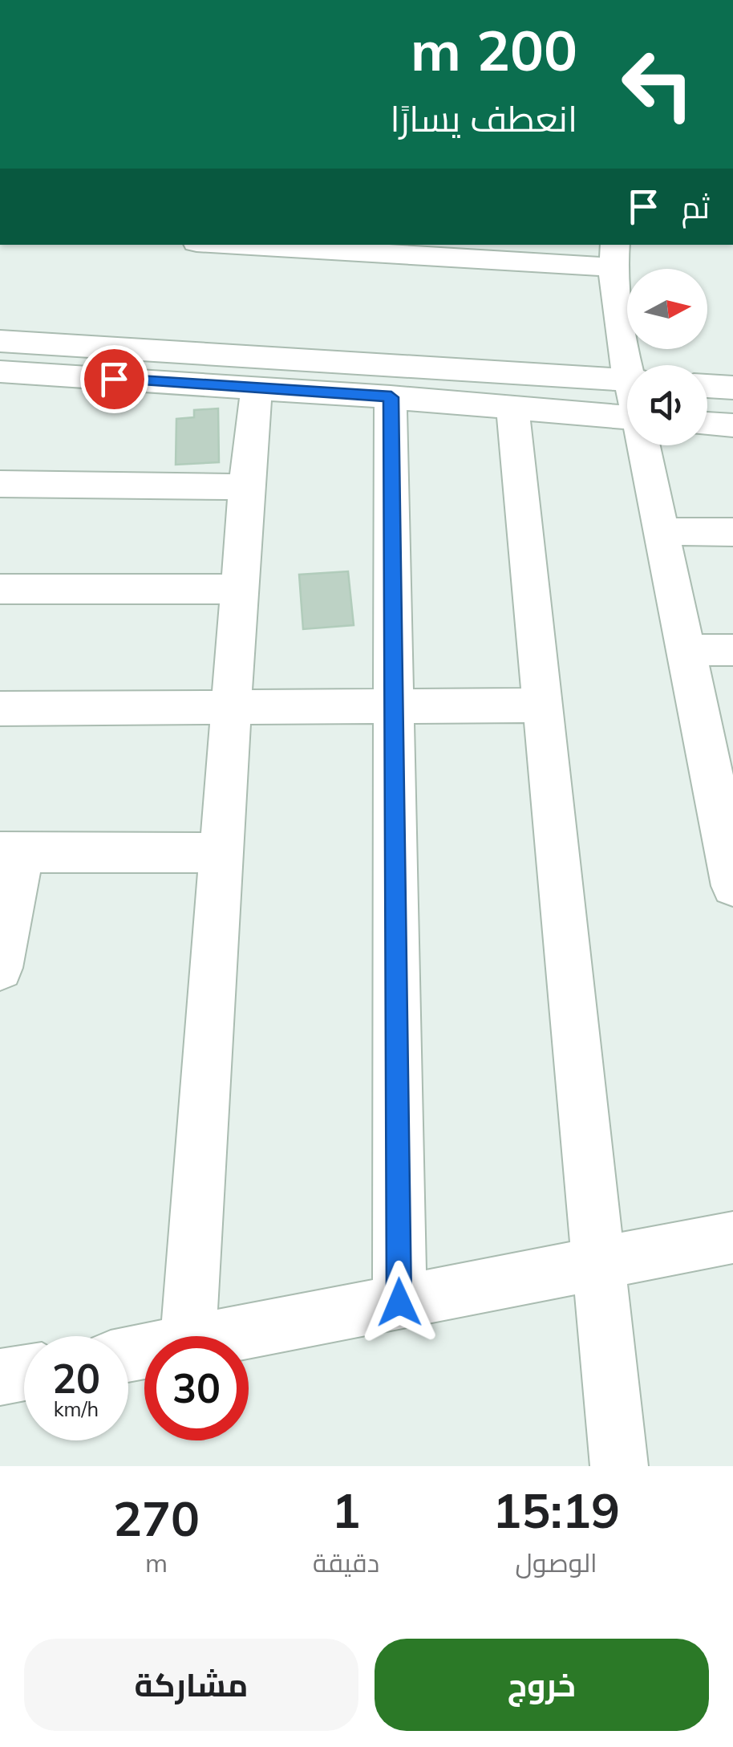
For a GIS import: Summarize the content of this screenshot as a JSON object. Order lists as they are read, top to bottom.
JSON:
{
  "north": "right",
  "page": {
    "turn": ["200 m", "انعطف يسارًا"],
    "then": "ثم",
    "speed": "20 km/h",
    "limit": "30",
    "eta": [
      "15:19",
      "الوصول",
      "1",
      "دقيقة",
      "270",
      "m"
    ],
    "buttons": ["خروج", "مشاركة"]
  }
}
